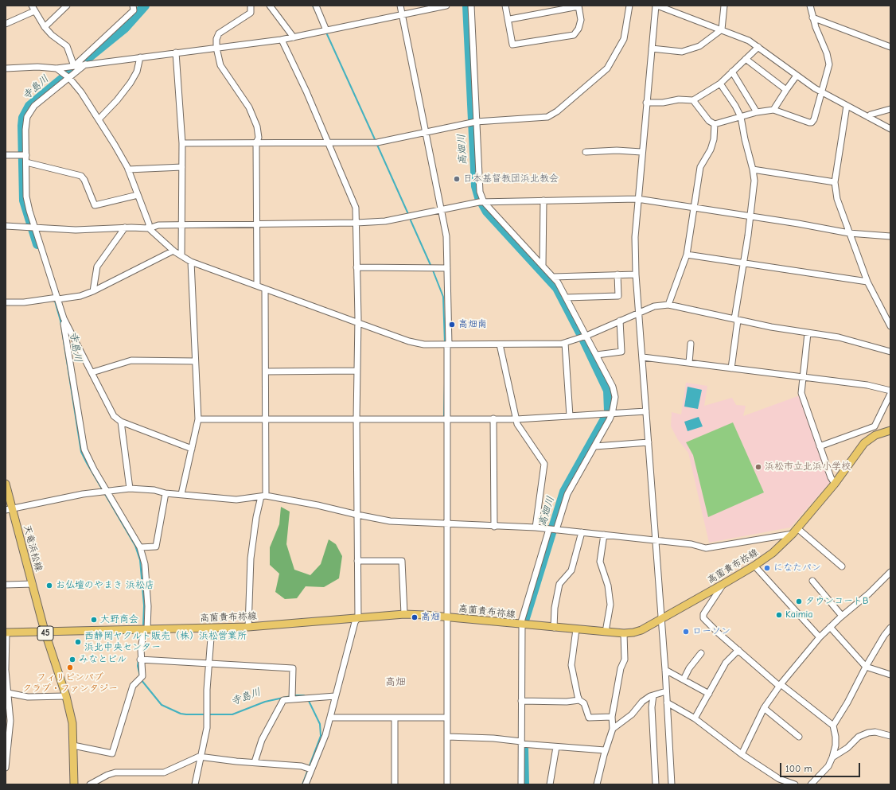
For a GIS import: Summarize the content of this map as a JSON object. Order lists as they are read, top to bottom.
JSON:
{
  "streets": {
    "main road": ["天竜浜松線", "高薗貴布祢線", "45"]
  },
  "crossings": [
    ["天竜浜松線", "高薗貴布祢線"]
  ],
  "districts": ["高畑"],
  "water": ["寺島川", "高畑川"],
  "places": [
    "日本基督教団浜北教会",
    "高畑南",
    "浜松市立北浜小学校",
    "になたパン",
    "お仏壇のやまき 浜松店",
    "タウンコートB",
    "Kaimia",
    "高畑",
    "大野商会",
    "ローソン",
    "西静岡ヤクルト販売（株）浜松営業所 浜北中央センター",
    "みなとビル",
    "フィリピンパブ クラブ・ファンタジー"
  ],
  "scale_bar": "100 m"
}
